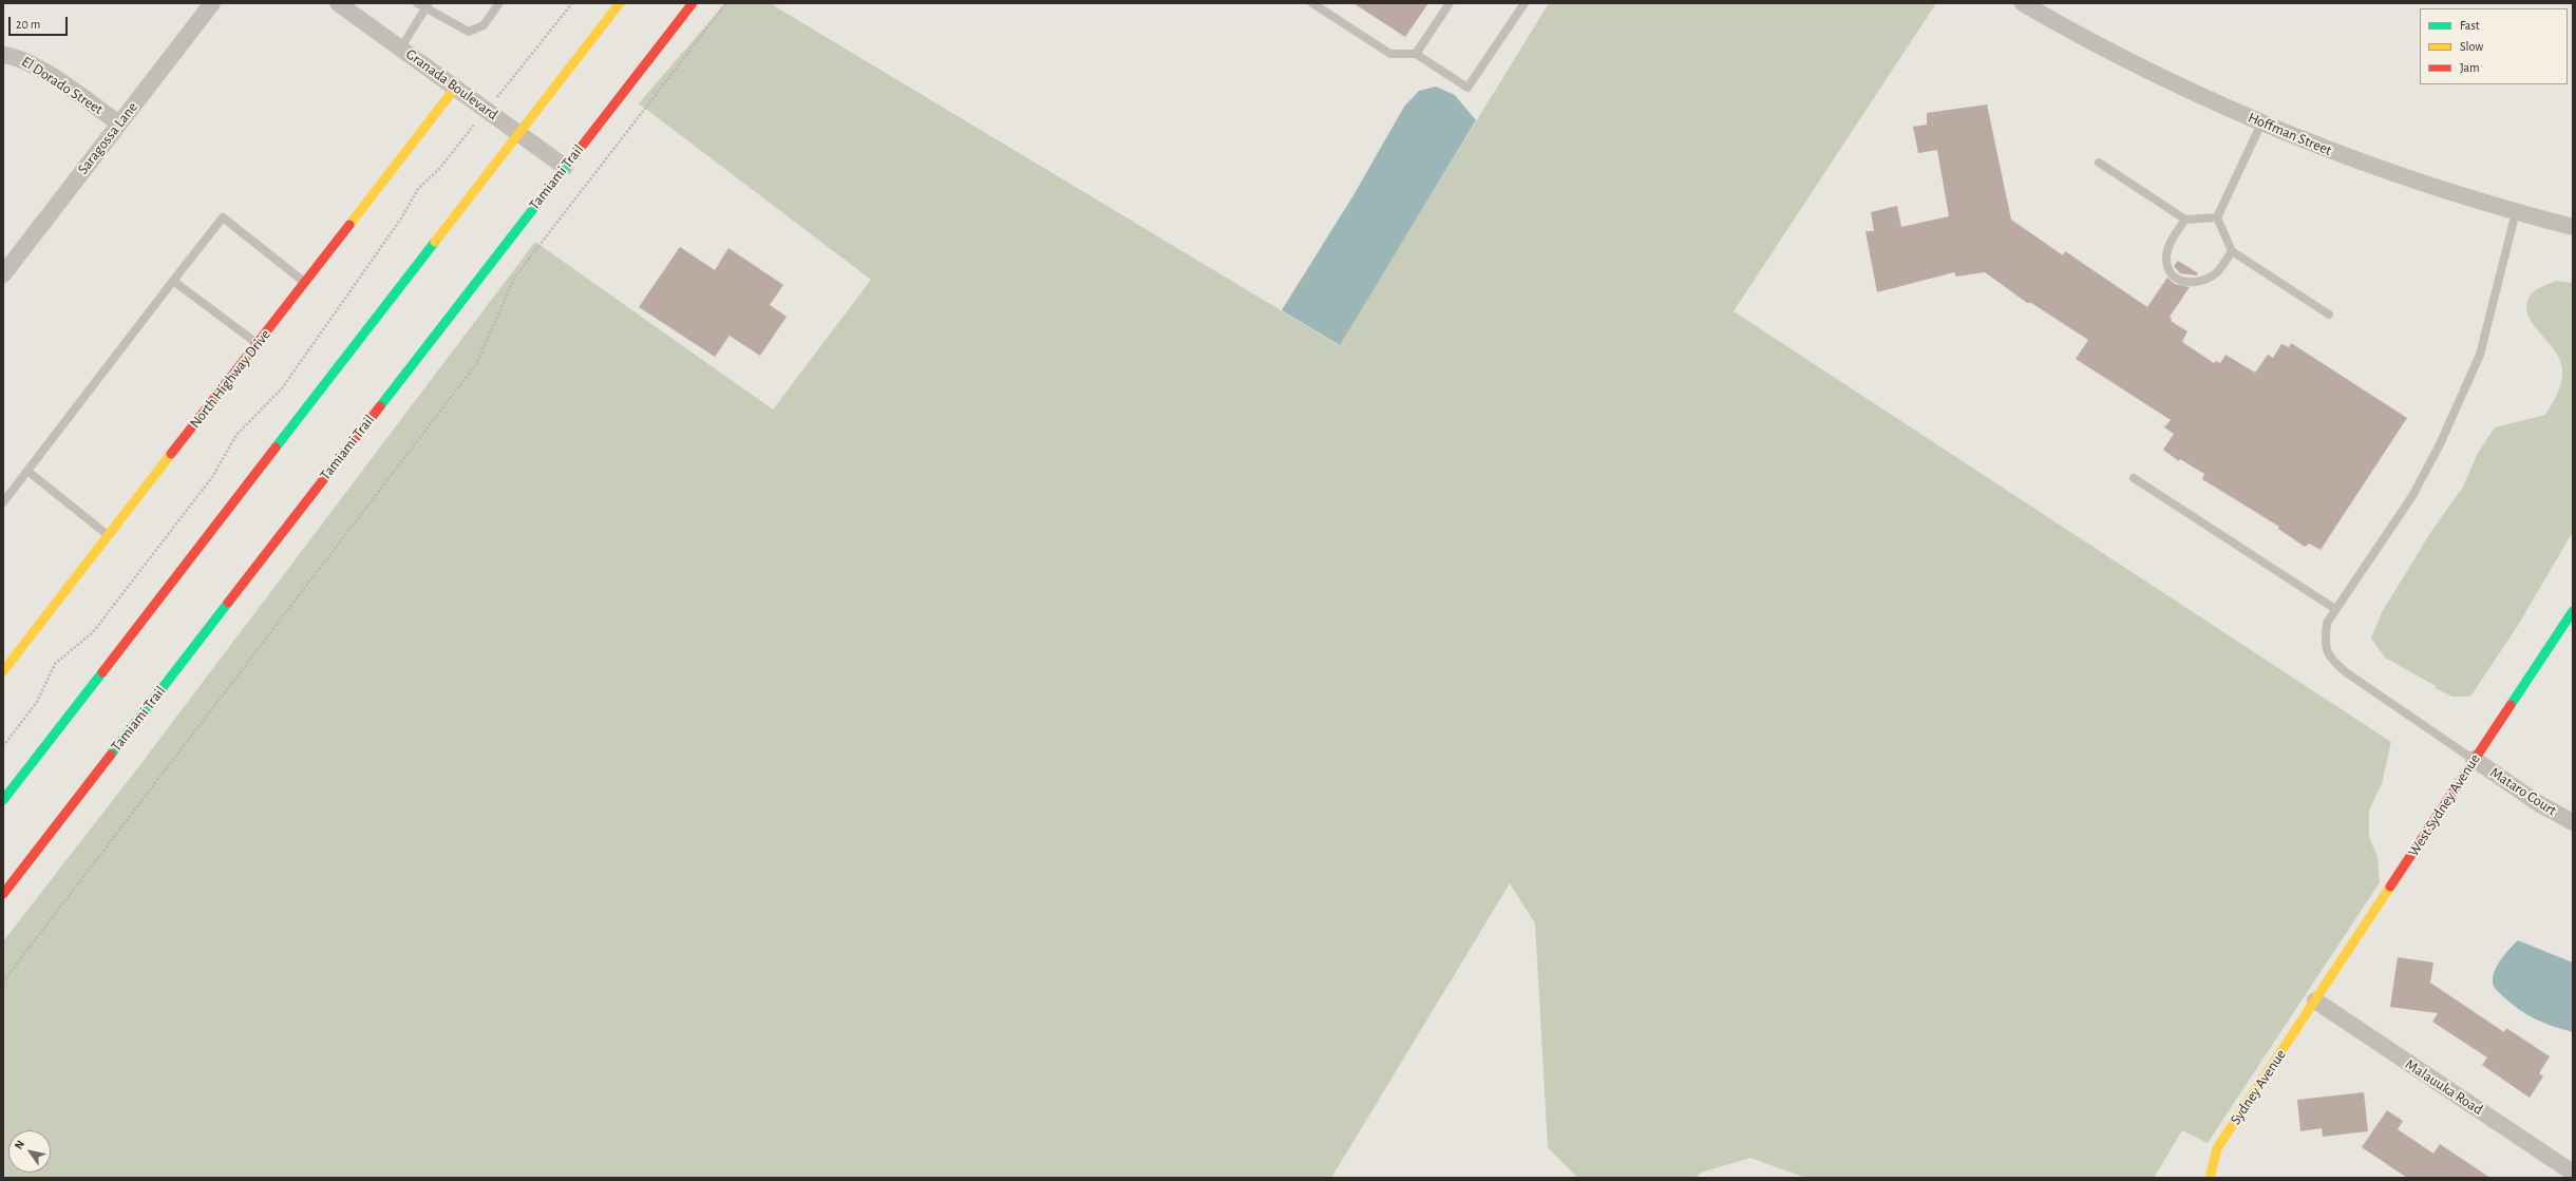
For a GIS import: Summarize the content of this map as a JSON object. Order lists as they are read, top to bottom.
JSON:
{
  "streets": {
    "main road": [
      "Tamiami Trail",
      "North Highway Drive",
      "West Sydney Avenue",
      "Sydney Avenue"
    ],
    "street": [
      "Granada Boulevard",
      "El Dorado Street",
      "Hoffman Street",
      "Saragossa Lane",
      "Mataro Court",
      "Malauuka Road"
    ]
  },
  "crossings": [
    ["Granada Boulevard", "Tamiami Trail"],
    ["Granada Boulevard", "North Highway Drive"],
    ["El Dorado Street", "Saragossa Lane"],
    ["Mataro Court", "West Sydney Avenue"],
    ["West Sydney Avenue", "Sydney Avenue"],
    ["West Sydney Avenue", "Malauuka Road"],
    ["Sydney Avenue", "Malauuka Road"]
  ],
  "legend": ["Fast", "Slow", "Jam"],
  "scale_bar": "20 m",
  "north": "top left"
}
